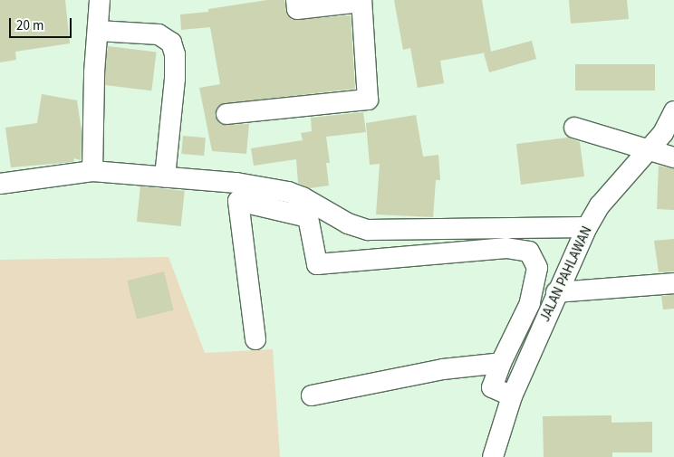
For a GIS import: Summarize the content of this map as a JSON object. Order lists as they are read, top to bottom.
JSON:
{
  "streets": {
    "street": ["JALAN PAHLAWAN"]
  },
  "scale_bar": "20 m"
}
